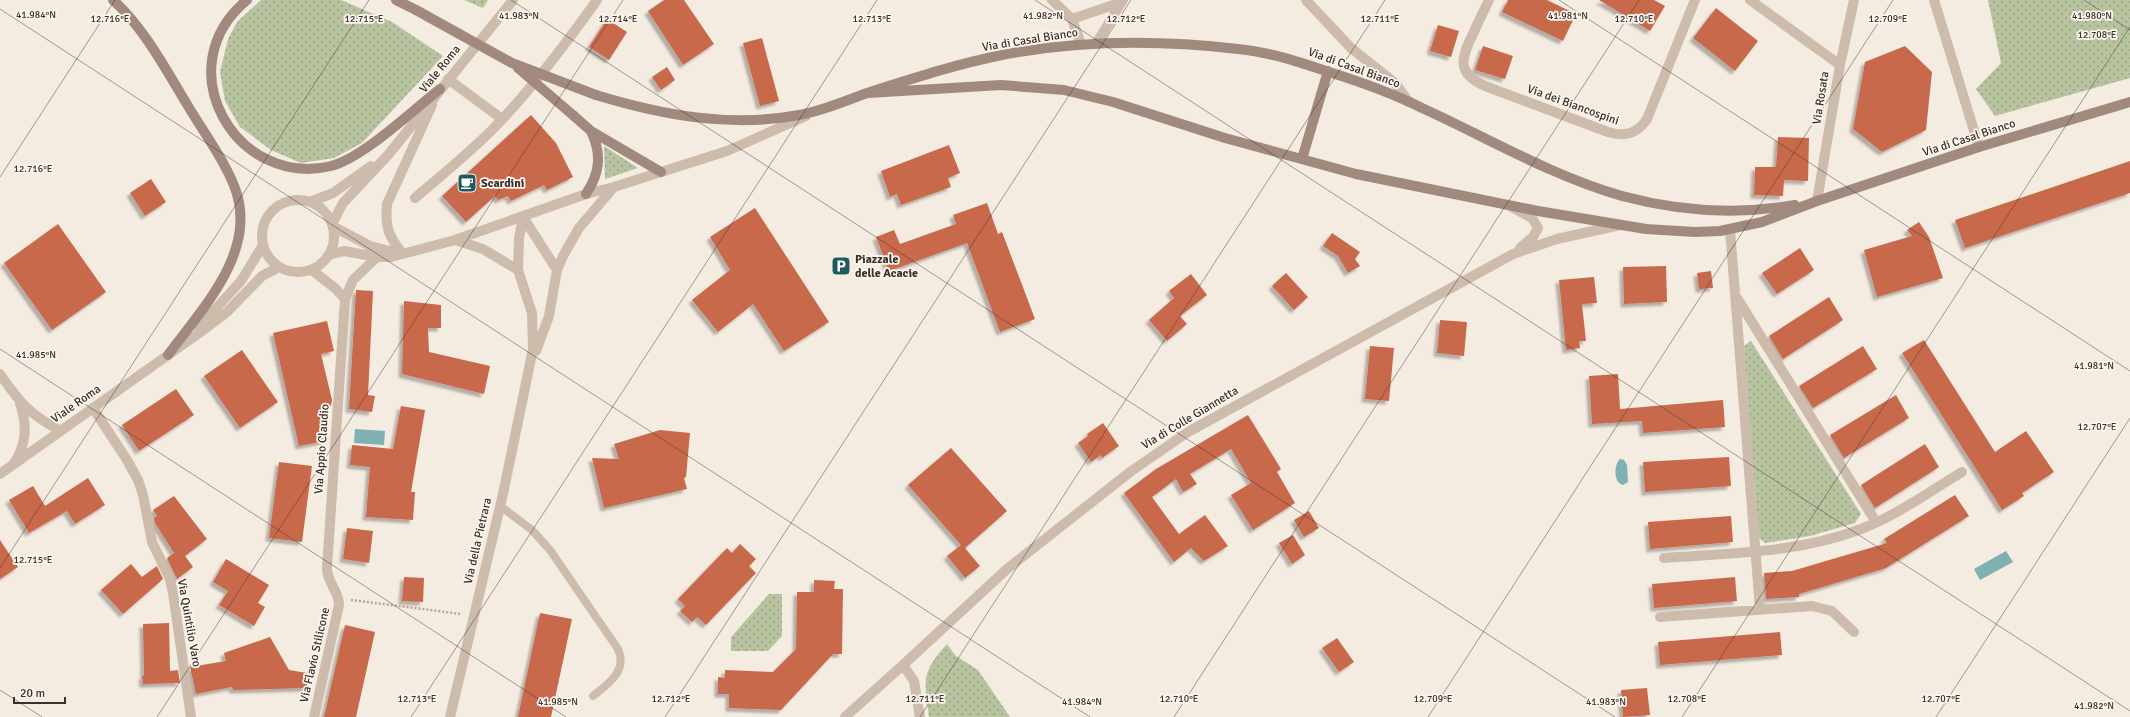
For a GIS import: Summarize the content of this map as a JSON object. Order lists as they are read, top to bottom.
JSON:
{
  "streets": {
    "main road": ["Via di Casal Bianco"],
    "street": [
      "Viale Roma",
      "Via Rosata",
      "Via dei Biancospini",
      "Via di Colle Giannetta",
      "Via Appio Claudio",
      "Via della Pietrara",
      "Via Quintilio Varo",
      "Via Flavio Stilicone"
    ]
  },
  "crossings": [
    ["Via di Casal Bianco", "Via Rosata"],
    ["Via di Casal Bianco", "Via di Colle Giannetta"],
    ["Viale Roma", "Via Quintilio Varo"],
    ["Via Appio Claudio", "Via Flavio Stilicone"]
  ],
  "places": {
    "cafe": ["Scardini"],
    "parking": ["Piazzale delle Acacie"]
  },
  "scale_bar": "20 m",
  "coordinates": [
    "41.984°N",
    "41.983°N",
    "41.982°N",
    "41.981°N",
    "41.980°N",
    "12.716°E",
    "12.715°E",
    "12.714°E",
    "12.713°E",
    "12.712°E",
    "12.711°E",
    "12.710°E",
    "12.709°E",
    "12.708°E",
    "41.985°N",
    "12.707°E"
  ]
}
